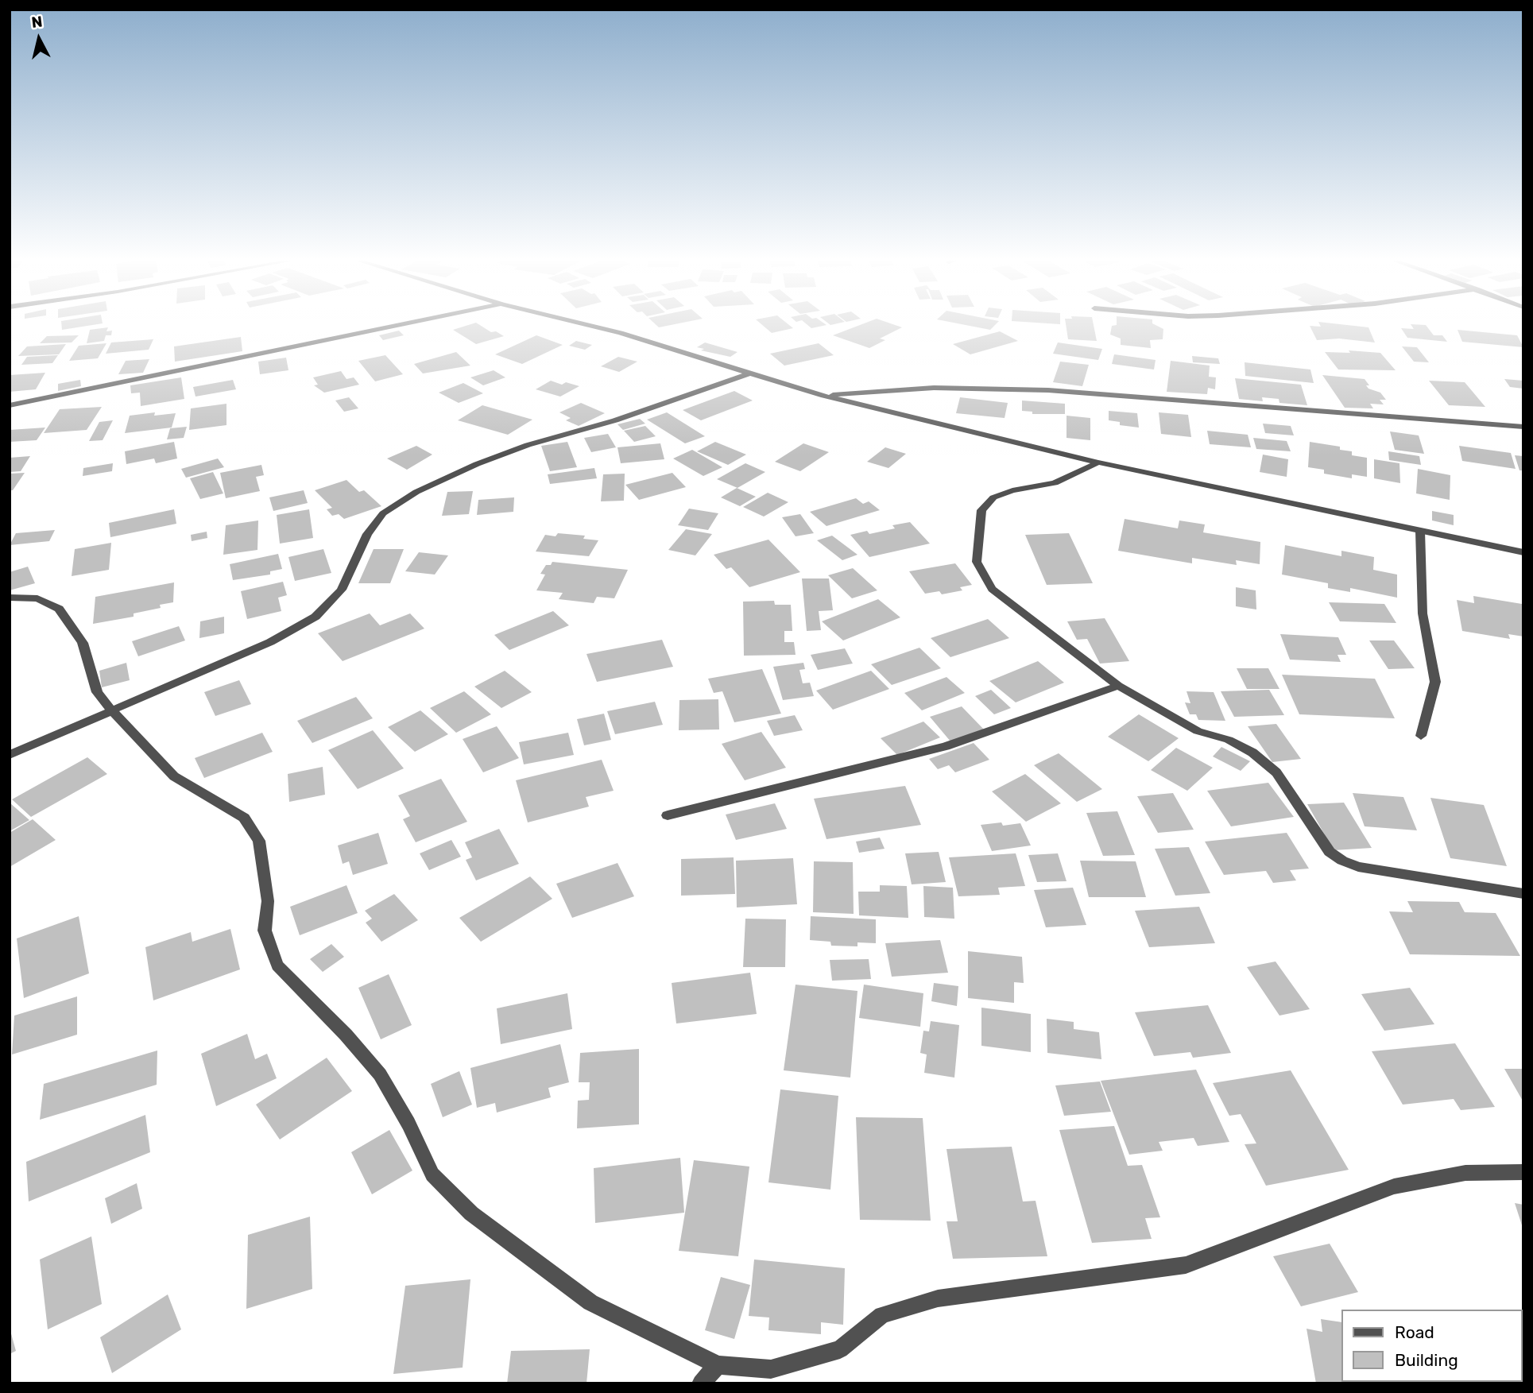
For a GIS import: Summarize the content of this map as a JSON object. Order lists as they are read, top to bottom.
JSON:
{
  "legend": ["Road", "Building"],
  "north": "top"
}
